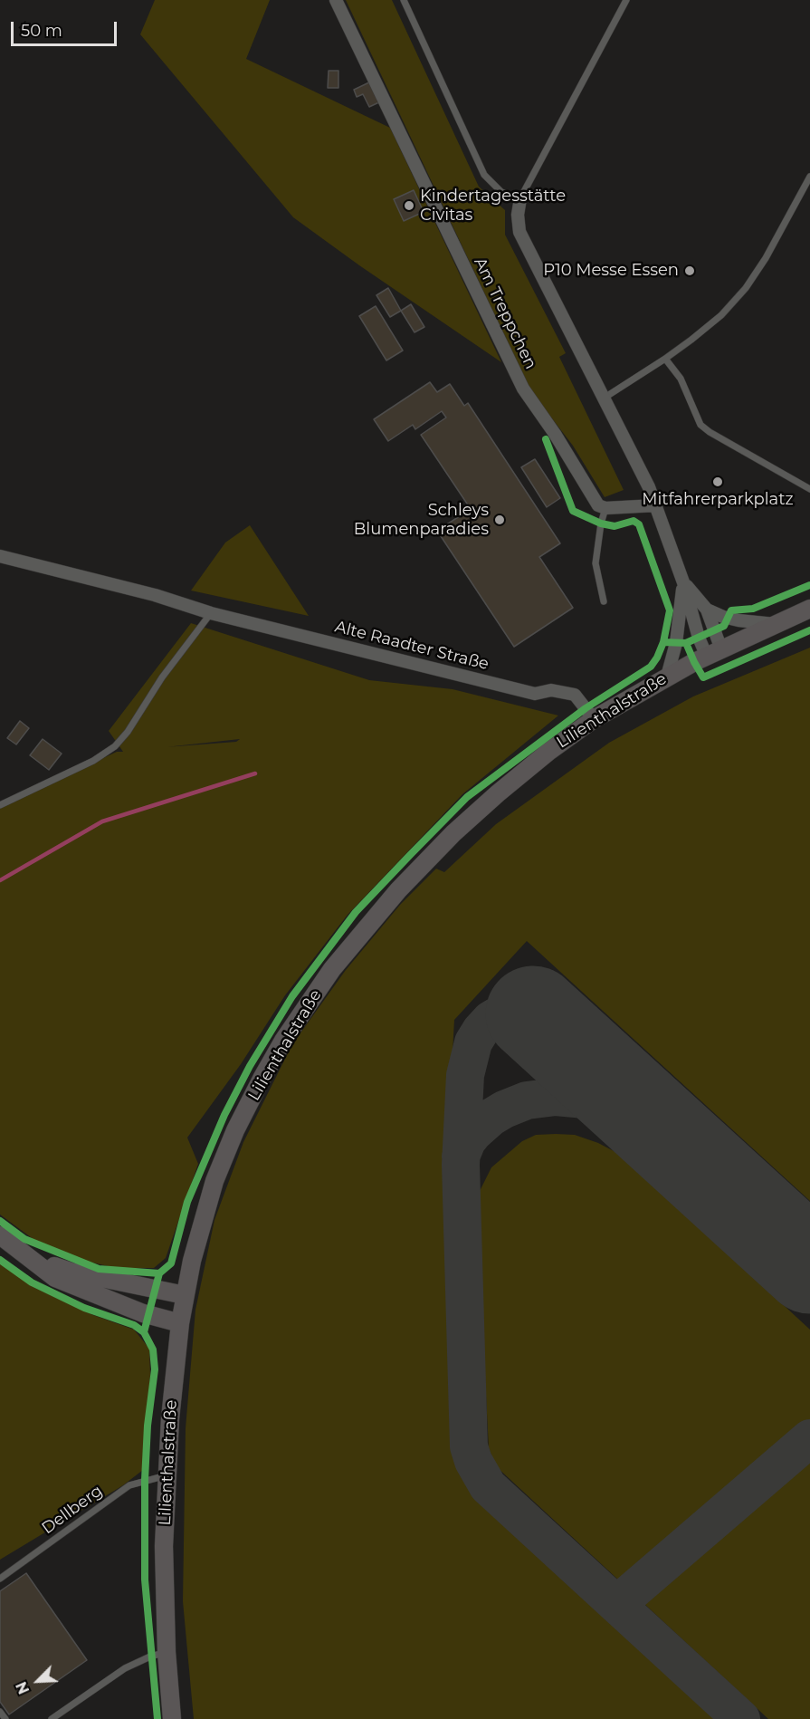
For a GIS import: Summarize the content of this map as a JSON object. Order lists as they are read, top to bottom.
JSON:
{
  "streets": {
    "main road": ["Lilienthalstraße"],
    "street": ["Am Treppchen", "Alte Raadter Straße"],
    "lane": ["Dellberg"]
  },
  "crossings": [
    ["Alte Raadter Straße", "Lilienthalstraße"],
    ["Lilienthalstraße", "Dellberg"]
  ],
  "places": [
    "Kindertagesstätte Civitas",
    "P10 Messe Essen",
    "Mitfahrerparkplatz",
    "Schleys Blumenparadies"
  ],
  "scale_bar": "50 m",
  "north": "bottom left"
}
